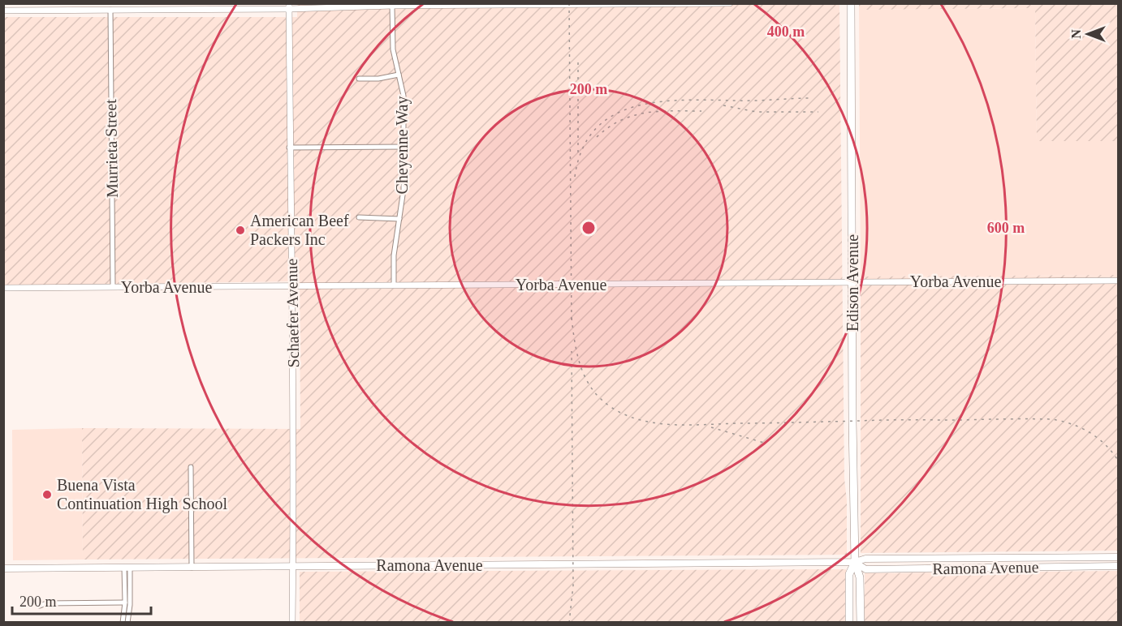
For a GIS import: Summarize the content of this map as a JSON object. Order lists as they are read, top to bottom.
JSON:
{
  "streets": {
    "main road": ["Edison Avenue", "Ramona Avenue"],
    "street": [
      "Cheyenne Way",
      "Murrieta Street",
      "Yorba Avenue",
      "Schaefer Avenue"
    ]
  },
  "crossings": [
    ["Cheyenne Way", "Yorba Avenue"],
    ["Murrieta Street", "Yorba Avenue"],
    ["Yorba Avenue", "Edison Avenue"],
    ["Yorba Avenue", "Schaefer Avenue"],
    ["Edison Avenue", "Ramona Avenue"],
    ["Schaefer Avenue", "Ramona Avenue"]
  ],
  "places": ["American Beef Packers Inc", "Buena Vista Continuation High School"],
  "scale_bar": "200 m",
  "north": "left",
  "rings": ["400 m", "200 m", "600 m"]
}
